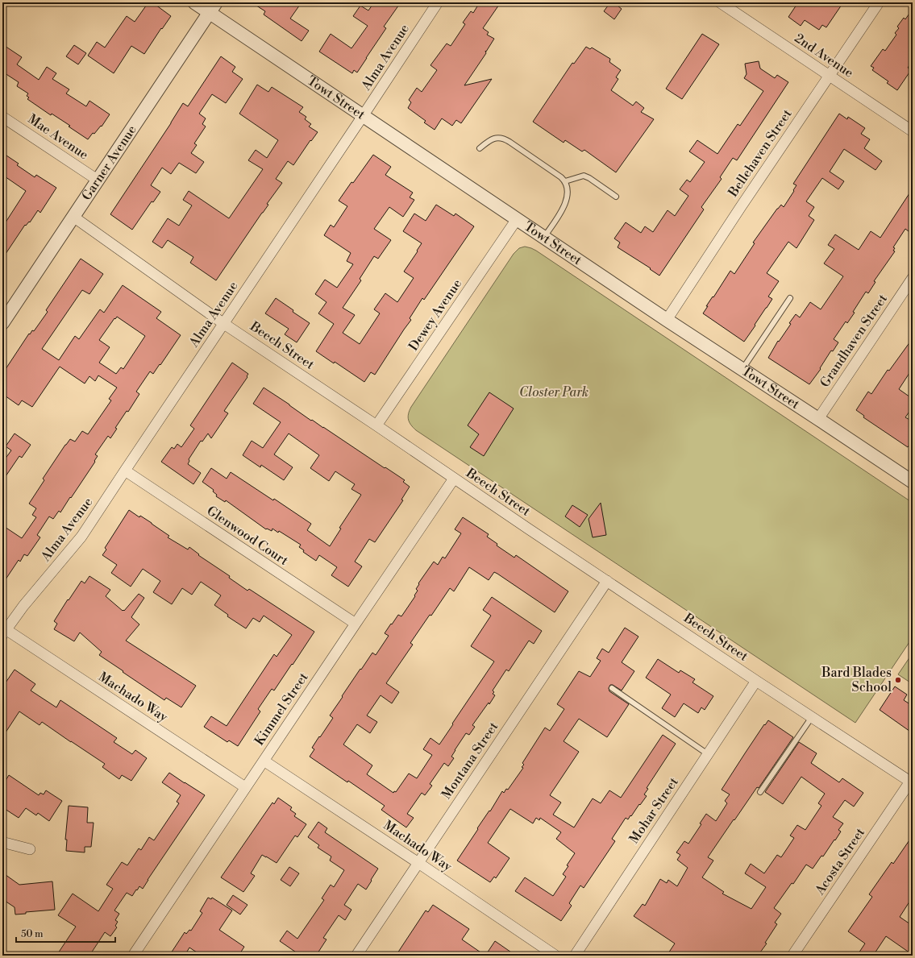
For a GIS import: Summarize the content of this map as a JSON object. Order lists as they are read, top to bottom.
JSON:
{
  "streets": {
    "street": [
      "2nd Avenue",
      "Alma Avenue",
      "Towt Street",
      "Mae Avenue",
      "Bellehaven Street",
      "Garner Avenue",
      "Dewey Avenue",
      "Grandhaven Street",
      "Beech Street",
      "Glenwood Court",
      "Machado Way",
      "Kimmel Street",
      "Montana Street",
      "Mohar Street",
      "Acosta Street"
    ]
  },
  "crossings": [
    ["2nd Avenue", "Bellehaven Street"],
    ["Alma Avenue", "Towt Street"],
    ["Alma Avenue", "Beech Street"],
    ["Alma Avenue", "Glenwood Court"],
    ["Alma Avenue", "Machado Way"],
    ["Towt Street", "Bellehaven Street"],
    ["Towt Street", "Garner Avenue"],
    ["Towt Street", "Dewey Avenue"],
    ["Towt Street", "Grandhaven Street"],
    ["Mae Avenue", "Garner Avenue"],
    ["Garner Avenue", "Beech Street"],
    ["Dewey Avenue", "Beech Street"],
    ["Beech Street", "Kimmel Street"],
    ["Beech Street", "Montana Street"],
    ["Beech Street", "Mohar Street"],
    ["Beech Street", "Acosta Street"],
    ["Glenwood Court", "Kimmel Street"],
    ["Machado Way", "Kimmel Street"],
    ["Machado Way", "Montana Street"]
  ],
  "parks": ["Closter Park"],
  "places": ["Bard Blades School"],
  "scale_bar": "50 m"
}
